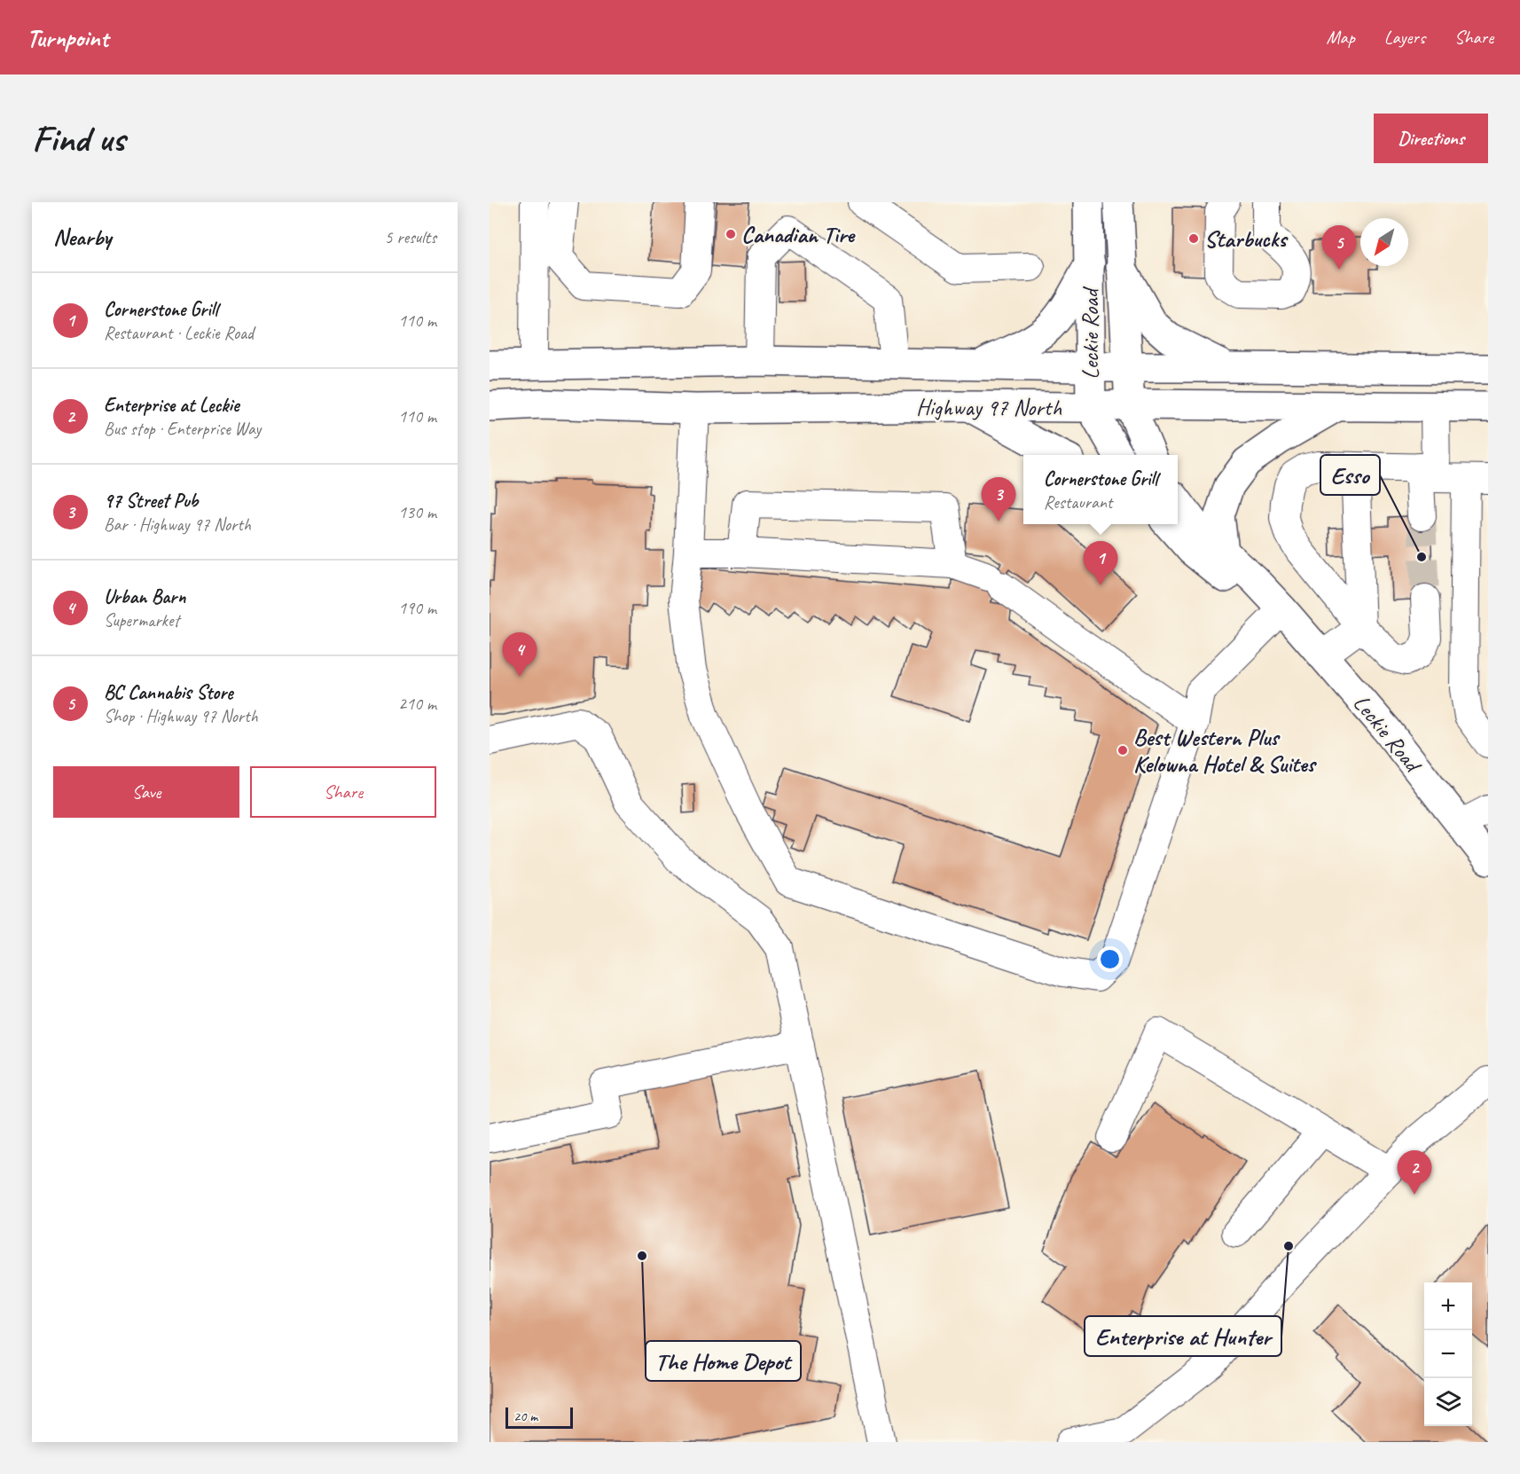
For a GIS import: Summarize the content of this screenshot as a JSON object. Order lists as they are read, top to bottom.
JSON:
{
  "streets": {
    "main road": ["Leckie Road", "Highway 97 North"]
  },
  "crossings": [
    ["Leckie Road", "Highway 97 North"]
  ],
  "places": [
    "Canadian Tire",
    "Starbucks",
    "Esso",
    "Best Western Plus Kelowna Hotel & Suites",
    "Enterprise at Hunter",
    "The Home Depot"
  ],
  "scale_bar": "20 m",
  "north": "bottom left",
  "page": {
    "header": "Turnpoint",
    "nav": ["Map", "Layers", "Share"],
    "buttons": [
      "Directions",
      ["Save", "Share"]
    ],
    "title": "Find us",
    "heading": ["Nearby", "5 results"],
    "pins": [
      "5",
      "3",
      "1",
      "4",
      "2"
    ],
    "list": [
      {
        "mark": "1",
        "name": "Cornerstone Grill",
        "note": "Restaurant · Leckie Road",
        "value": "110 m"
      },
      {
        "mark": "2",
        "name": "Enterprise at Leckie",
        "note": "Bus stop · Enterprise Way",
        "value": "110 m"
      },
      {
        "mark": "3",
        "name": "97 Street Pub",
        "note": "Bar · Highway 97 North",
        "value": "130 m"
      },
      {
        "mark": "4",
        "name": "Urban Barn",
        "note": "Supermarket",
        "value": "190 m"
      },
      {
        "mark": "5",
        "name": "BC Cannabis Store",
        "note": "Shop · Highway 97 North",
        "value": "210 m"
      }
    ],
    "popup": ["Cornerstone Grill", "Restaurant"],
    "map_buttons": ["+", "−"],
    "scale": "20 m"
  }
}
